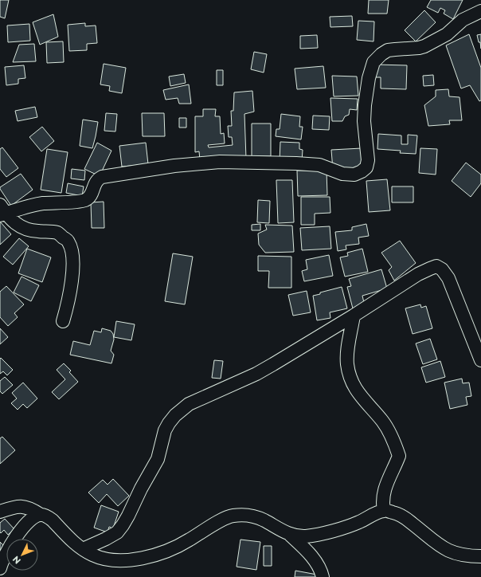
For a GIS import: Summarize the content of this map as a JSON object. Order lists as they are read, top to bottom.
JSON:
{
  "north": "bottom left"
}
